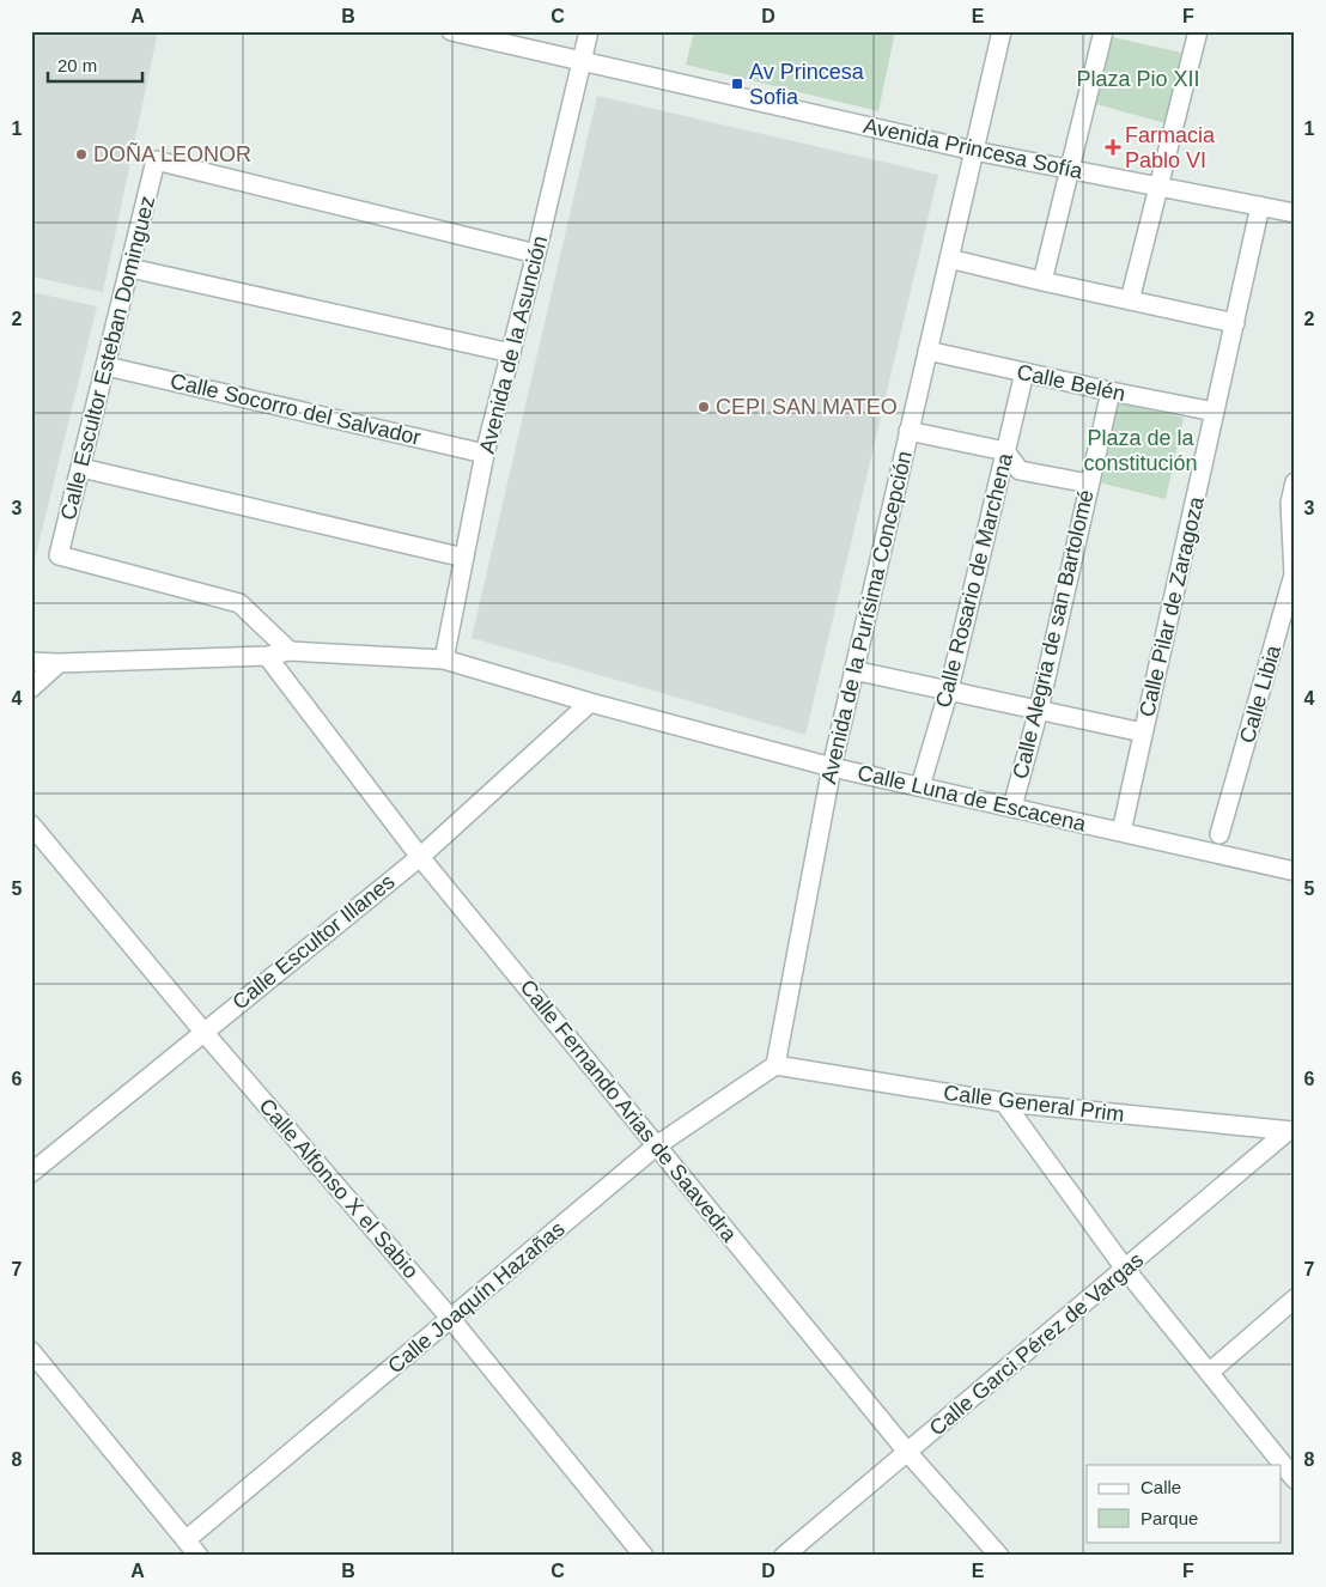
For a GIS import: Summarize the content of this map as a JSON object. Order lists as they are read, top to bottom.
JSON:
{
  "streets": {
    "street": [
      "Avenida Princesa Sofía",
      "Avenida de la Asunción",
      "Calle Escultor Esteban Dominguez",
      "Calle Belén",
      "Calle Socorro del Salvador",
      "Calle Rosario de Marchena",
      "Calle Pilar de Zaragoza",
      "Avenida de la Purísima Concepción",
      "Calle Alegria de san Bartolomé",
      "Calle Libia",
      "Calle Luna de Escacena",
      "Calle Escultor Illanes",
      "Calle General Prim",
      "Calle Fernando Arias de Saavedra",
      "Calle Alfonso X el Sabio",
      "Calle Joaquín Hazañas",
      "Calle Garci Pérez de Vargas"
    ]
  },
  "crossings": [
    ["Avenida Princesa Sofía", "Avenida de la Asunción"],
    ["Avenida Princesa Sofía", "Calle Pilar de Zaragoza"],
    ["Avenida Princesa Sofía", "Avenida de la Purísima Concepción"],
    ["Avenida de la Asunción", "Calle Escultor Esteban Dominguez"],
    ["Avenida de la Asunción", "Calle Socorro del Salvador"],
    ["Avenida de la Asunción", "Calle Luna de Escacena"],
    ["Calle Escultor Esteban Dominguez", "Calle Socorro del Salvador"],
    ["Calle Escultor Esteban Dominguez", "Calle Luna de Escacena"],
    ["Calle Belén", "Calle Rosario de Marchena"],
    ["Calle Belén", "Calle Pilar de Zaragoza"],
    ["Calle Belén", "Avenida de la Purísima Concepción"],
    ["Calle Belén", "Calle Alegria de san Bartolomé"],
    ["Calle Rosario de Marchena", "Calle Luna de Escacena"],
    ["Calle Pilar de Zaragoza", "Calle Luna de Escacena"],
    ["Avenida de la Purísima Concepción", "Calle Luna de Escacena"],
    ["Avenida de la Purísima Concepción", "Calle General Prim"],
    ["Avenida de la Purísima Concepción", "Calle Joaquín Hazañas"],
    ["Calle Alegria de san Bartolomé", "Calle Luna de Escacena"],
    ["Calle Luna de Escacena", "Calle Escultor Illanes"],
    ["Calle Luna de Escacena", "Calle Fernando Arias de Saavedra"],
    ["Calle Escultor Illanes", "Calle Fernando Arias de Saavedra"],
    ["Calle Escultor Illanes", "Calle Alfonso X el Sabio"],
    ["Calle General Prim", "Calle Joaquín Hazañas"],
    ["Calle General Prim", "Calle Garci Pérez de Vargas"],
    ["Calle Fernando Arias de Saavedra", "Calle Joaquín Hazañas"],
    ["Calle Fernando Arias de Saavedra", "Calle Garci Pérez de Vargas"],
    ["Calle Alfonso X el Sabio", "Calle Joaquín Hazañas"]
  ],
  "parks": ["Plaza Pio XII", "Plaza de la constitución"],
  "places": {
    "transit": ["Av Princesa Sofia"],
    "health": ["Farmacia Pablo VI"],
    "other": ["DOÑA LEONOR", "CEPI SAN MATEO"]
  },
  "legend": ["Calle", "Parque"],
  "scale_bar": "20 m",
  "grid": {
    "columns": [
      "A",
      "B",
      "C",
      "D",
      "E",
      "F"
    ],
    "rows": [
      "1",
      "2",
      "3",
      "4",
      "5",
      "6",
      "7",
      "8"
    ]
  }
}
